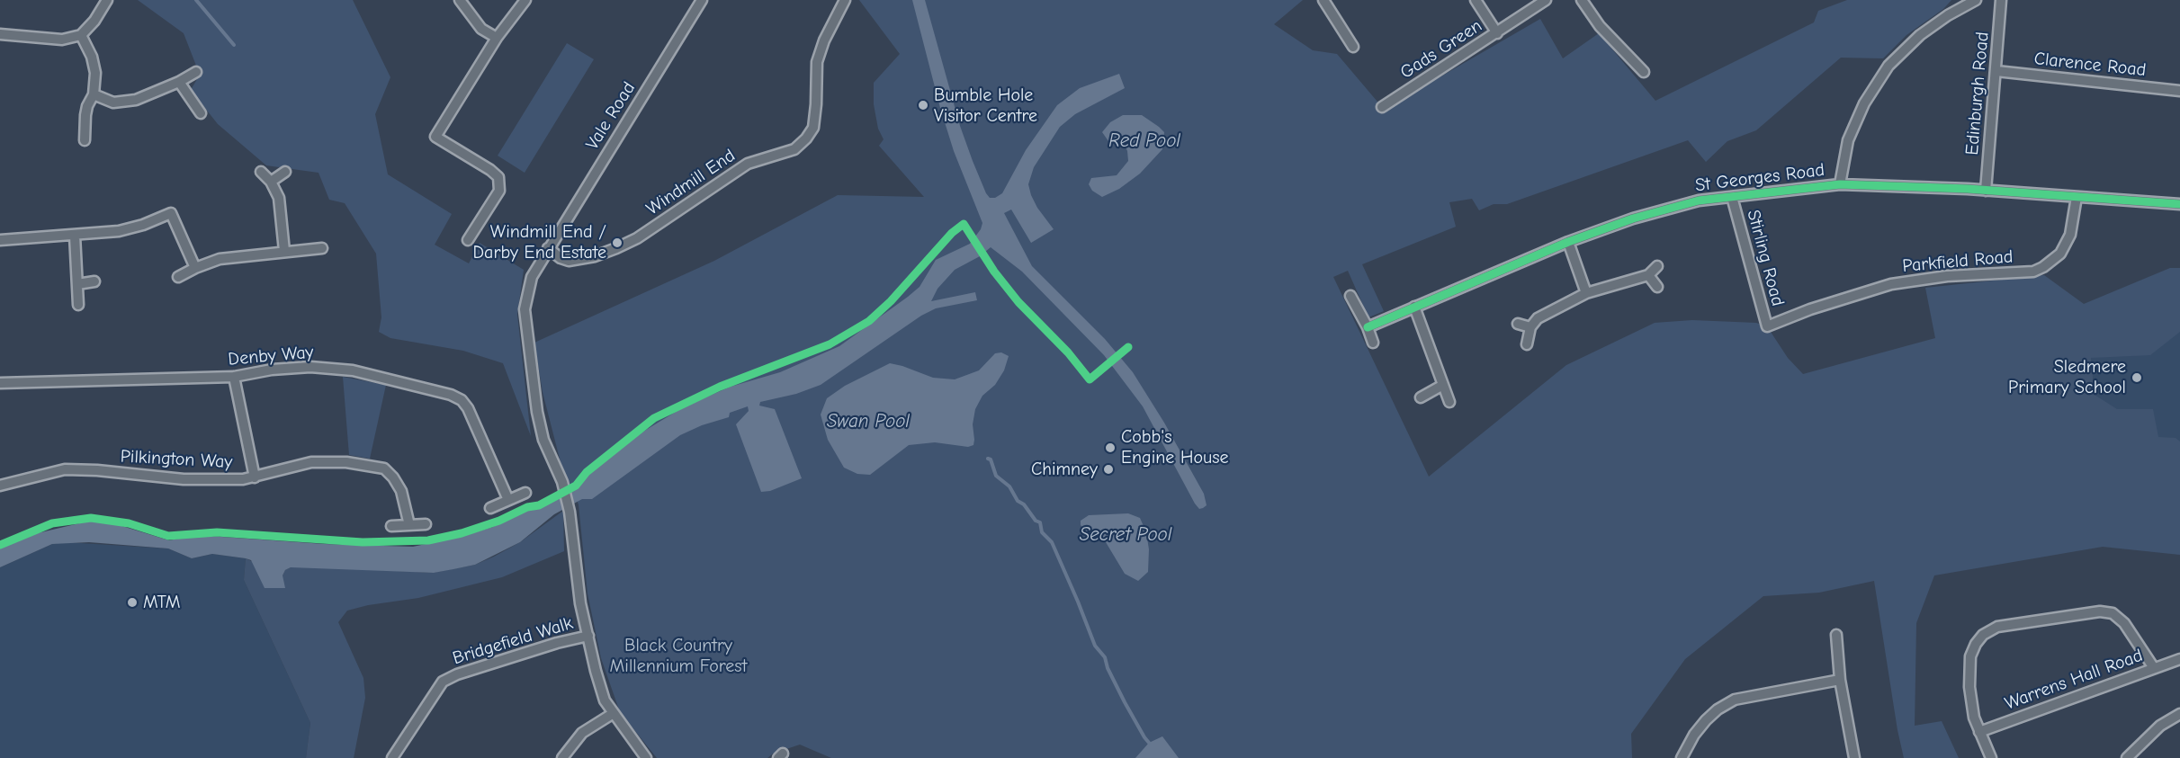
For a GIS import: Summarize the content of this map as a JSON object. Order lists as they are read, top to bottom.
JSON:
{
  "streets": {
    "street": [
      "Gads Green",
      "Clarence Road",
      "Edinburgh Road",
      "Vale Road",
      "St Georges Road",
      "Windmill End",
      "Stirling Road",
      "Parkfield Road",
      "Denby Way",
      "Pilkington Way",
      "Bridgefield Walk",
      "Warrens Hall Road"
    ]
  },
  "crossings": [
    ["Clarence Road", "Edinburgh Road"],
    ["Edinburgh Road", "St Georges Road"],
    ["Vale Road", "Windmill End"],
    ["Vale Road", "Bridgefield Walk"],
    ["St Georges Road", "Stirling Road"],
    ["St Georges Road", "Parkfield Road"],
    ["Stirling Road", "Parkfield Road"]
  ],
  "water": ["Red Pool", "Swan Pool", "Secret Pool"],
  "parks": ["Black Country Millennium Forest"],
  "places": [
    "Bumble Hole Visitor Centre",
    "Windmill End / Darby End Estate",
    "Sledmere Primary School",
    "Cobb's Engine House",
    "Chimney",
    "MTM"
  ]
}
